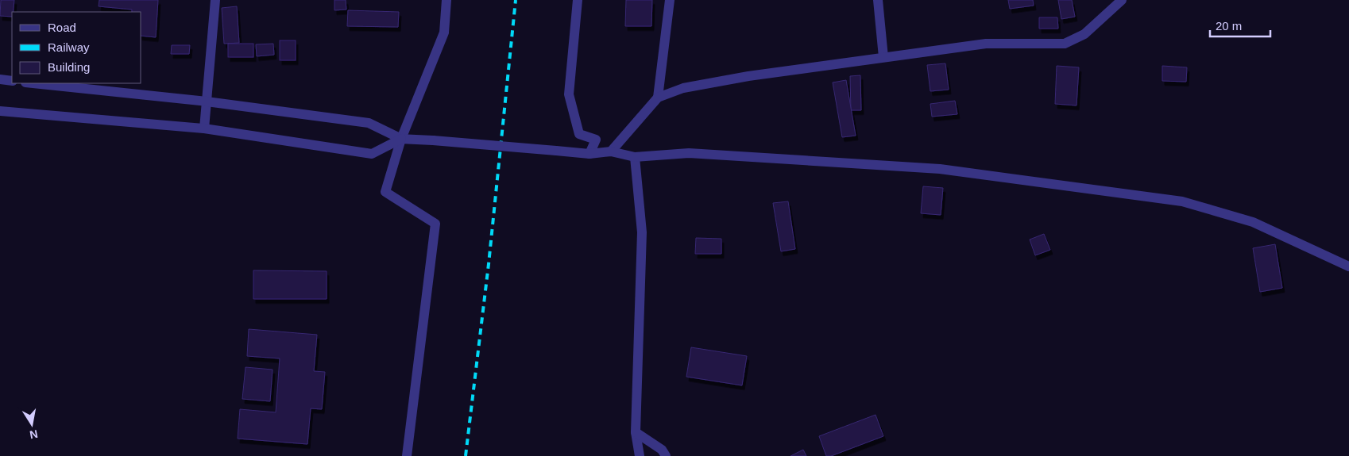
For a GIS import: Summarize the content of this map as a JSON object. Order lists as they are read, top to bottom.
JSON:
{
  "legend": ["Road", "Railway", "Building"],
  "scale_bar": "20 m",
  "north": "bottom"
}
